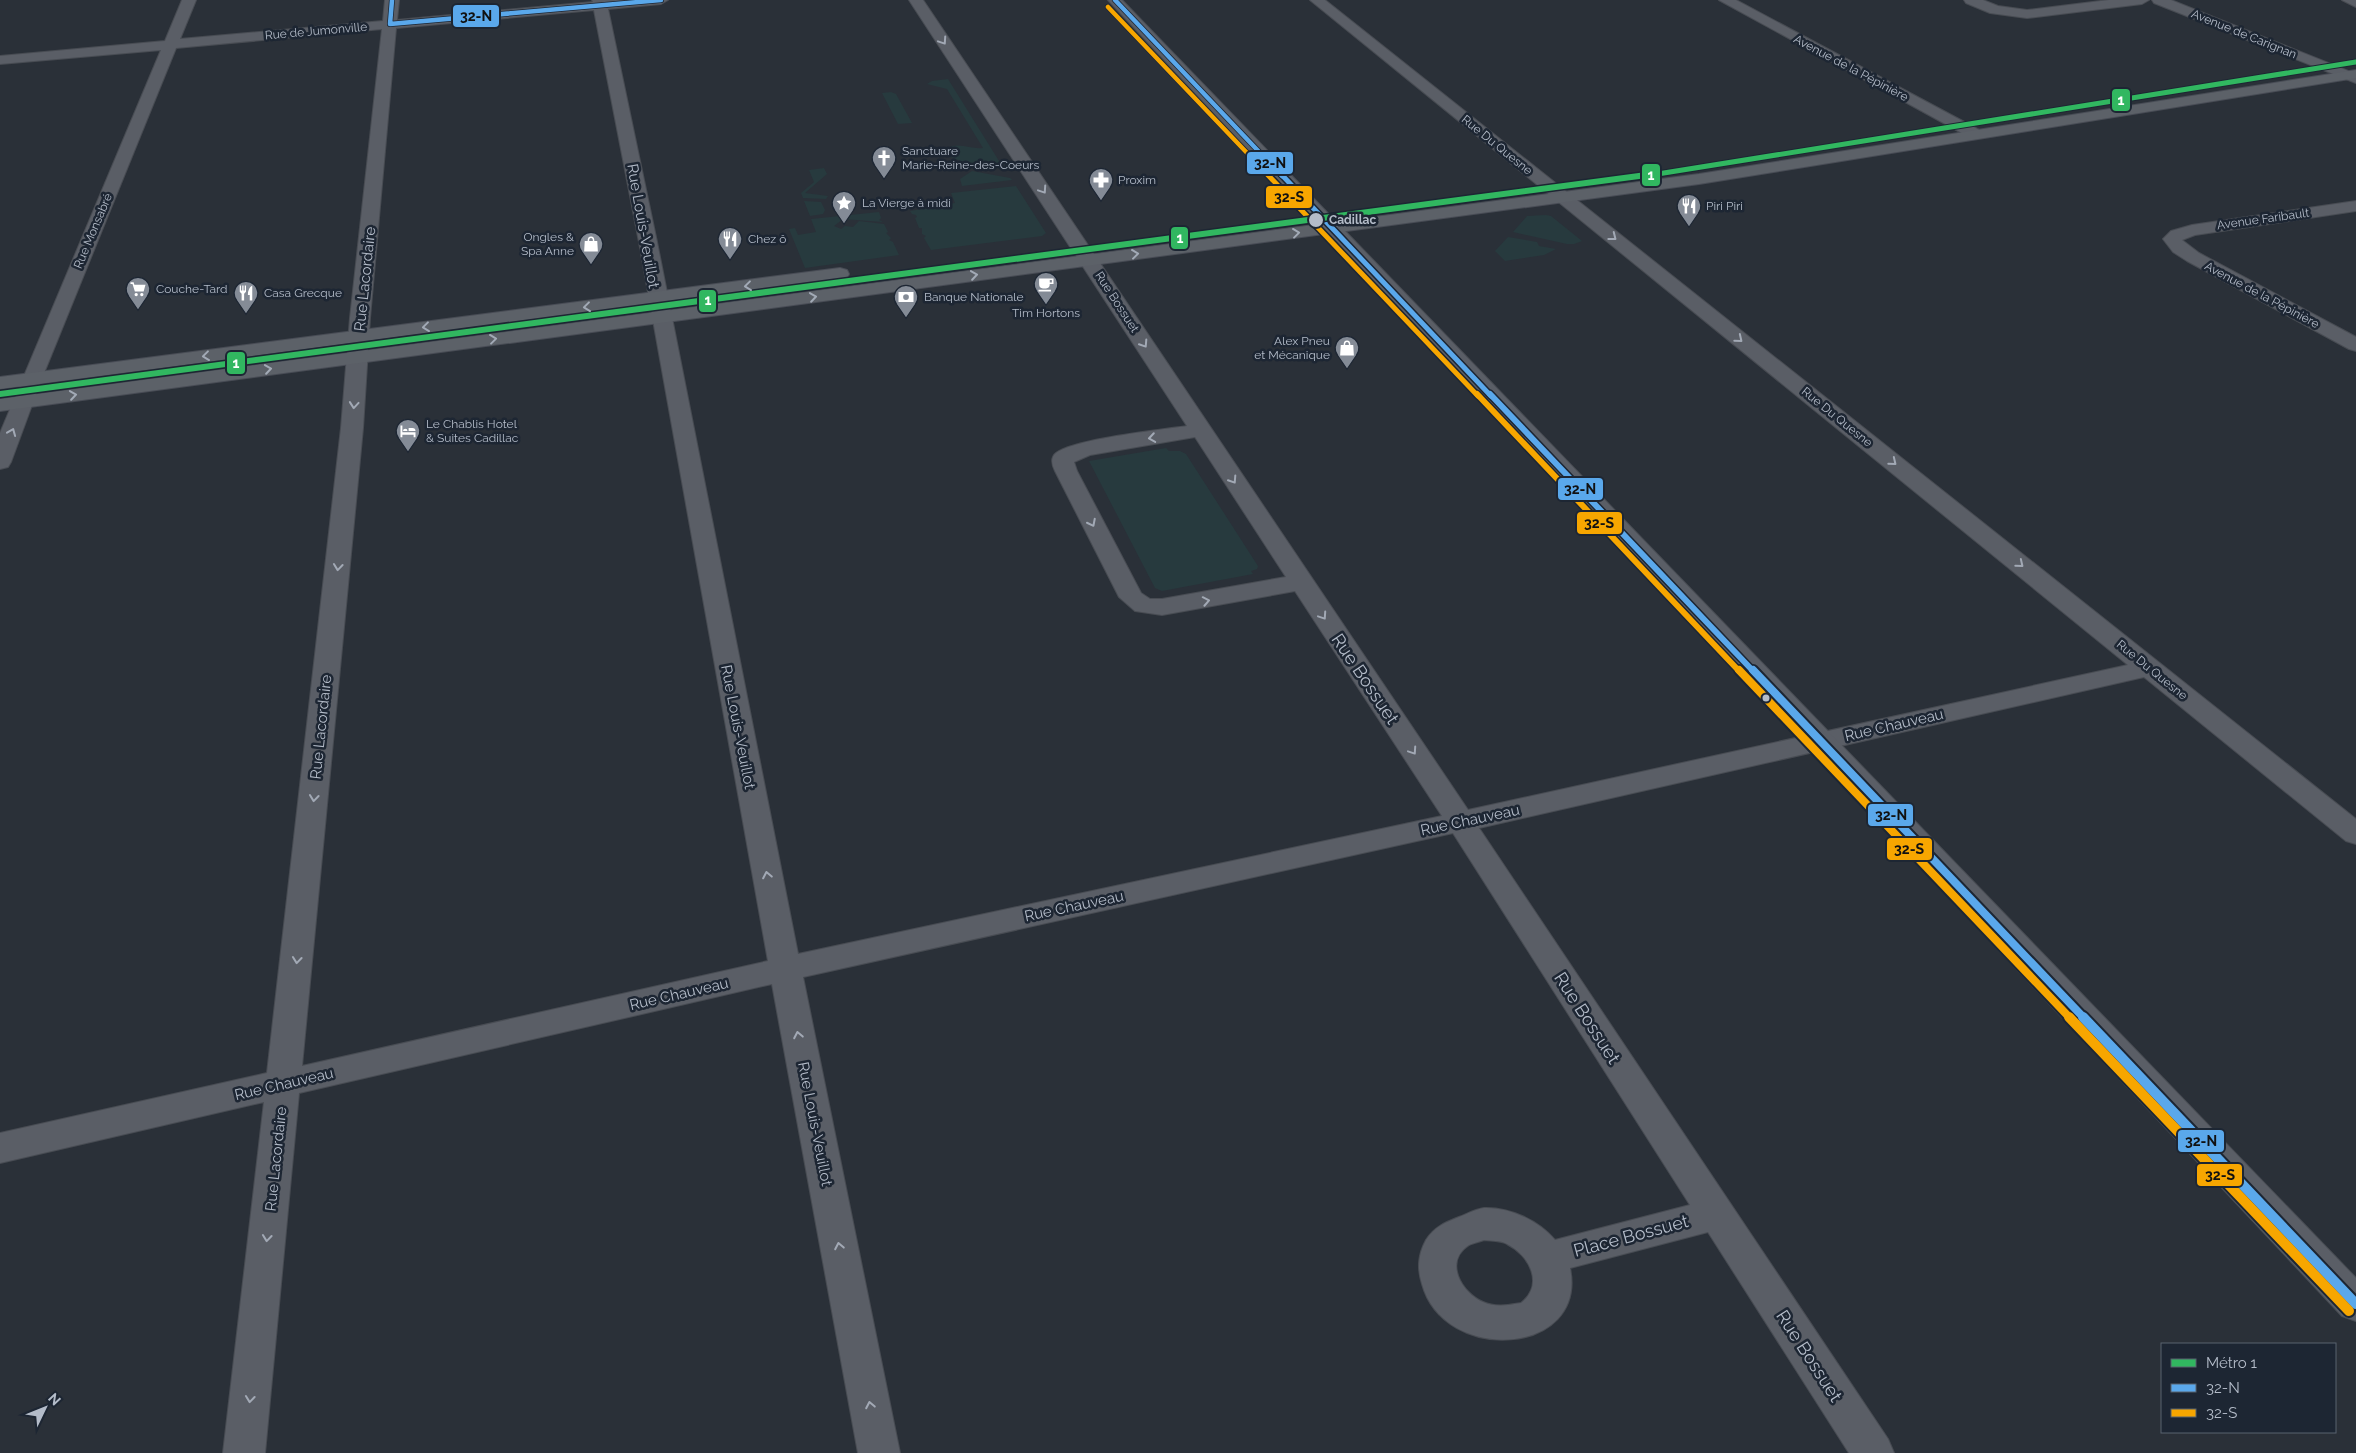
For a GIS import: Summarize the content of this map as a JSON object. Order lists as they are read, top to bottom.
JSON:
{
  "streets": {
    "street": [
      "Rue de Jumonville",
      "Avenue de Carignan",
      "Avenue de la Pépinière",
      "Rue Du Quesne",
      "Avenue Faribault",
      "Rue Louis-Veuillot",
      "Rue Monsabré",
      "Rue Lacordaire",
      "Rue Bossuet",
      "Rue Chauveau",
      "Place Bossuet"
    ]
  },
  "crossings": [
    ["Rue de Jumonville", "Rue Louis-Veuillot"],
    ["Rue de Jumonville", "Rue Monsabré"],
    ["Rue de Jumonville", "Rue Lacordaire"],
    ["Avenue de la Pépinière", "Avenue Faribault"],
    ["Rue Du Quesne", "Rue Chauveau"],
    ["Rue Louis-Veuillot", "Rue Chauveau"],
    ["Rue Lacordaire", "Rue Chauveau"],
    ["Rue Bossuet", "Rue Chauveau"],
    ["Rue Bossuet", "Place Bossuet"]
  ],
  "one_way": ["Rue Louis-Veuillot", "Rue Lacordaire"],
  "places": {
    "church": ["Sanctuare Marie-Reine-des-Coeurs"],
    "pharmacy": ["Proxim"],
    "other": ["Cadillac"],
    "place": ["La Vierge à midi"],
    "restaurant": ["Piri Piri", "Chez ô", "Casa Grecque"],
    "shop": ["Ongles & Spa Anne", "Alex Pneu et Mécanique"],
    "cafe": ["Tim Hortons"],
    "supermarket": ["Couche-Tard"],
    "bank": ["Banque Nationale"],
    "hotel": ["Le Chablis Hotel & Suites Cadillac"]
  },
  "lines": ["transit line 32-N", "transit line 32-S", "metro line 1"],
  "legend": ["Métro 1", "32-N", "32-S"],
  "north": "top right"
}
